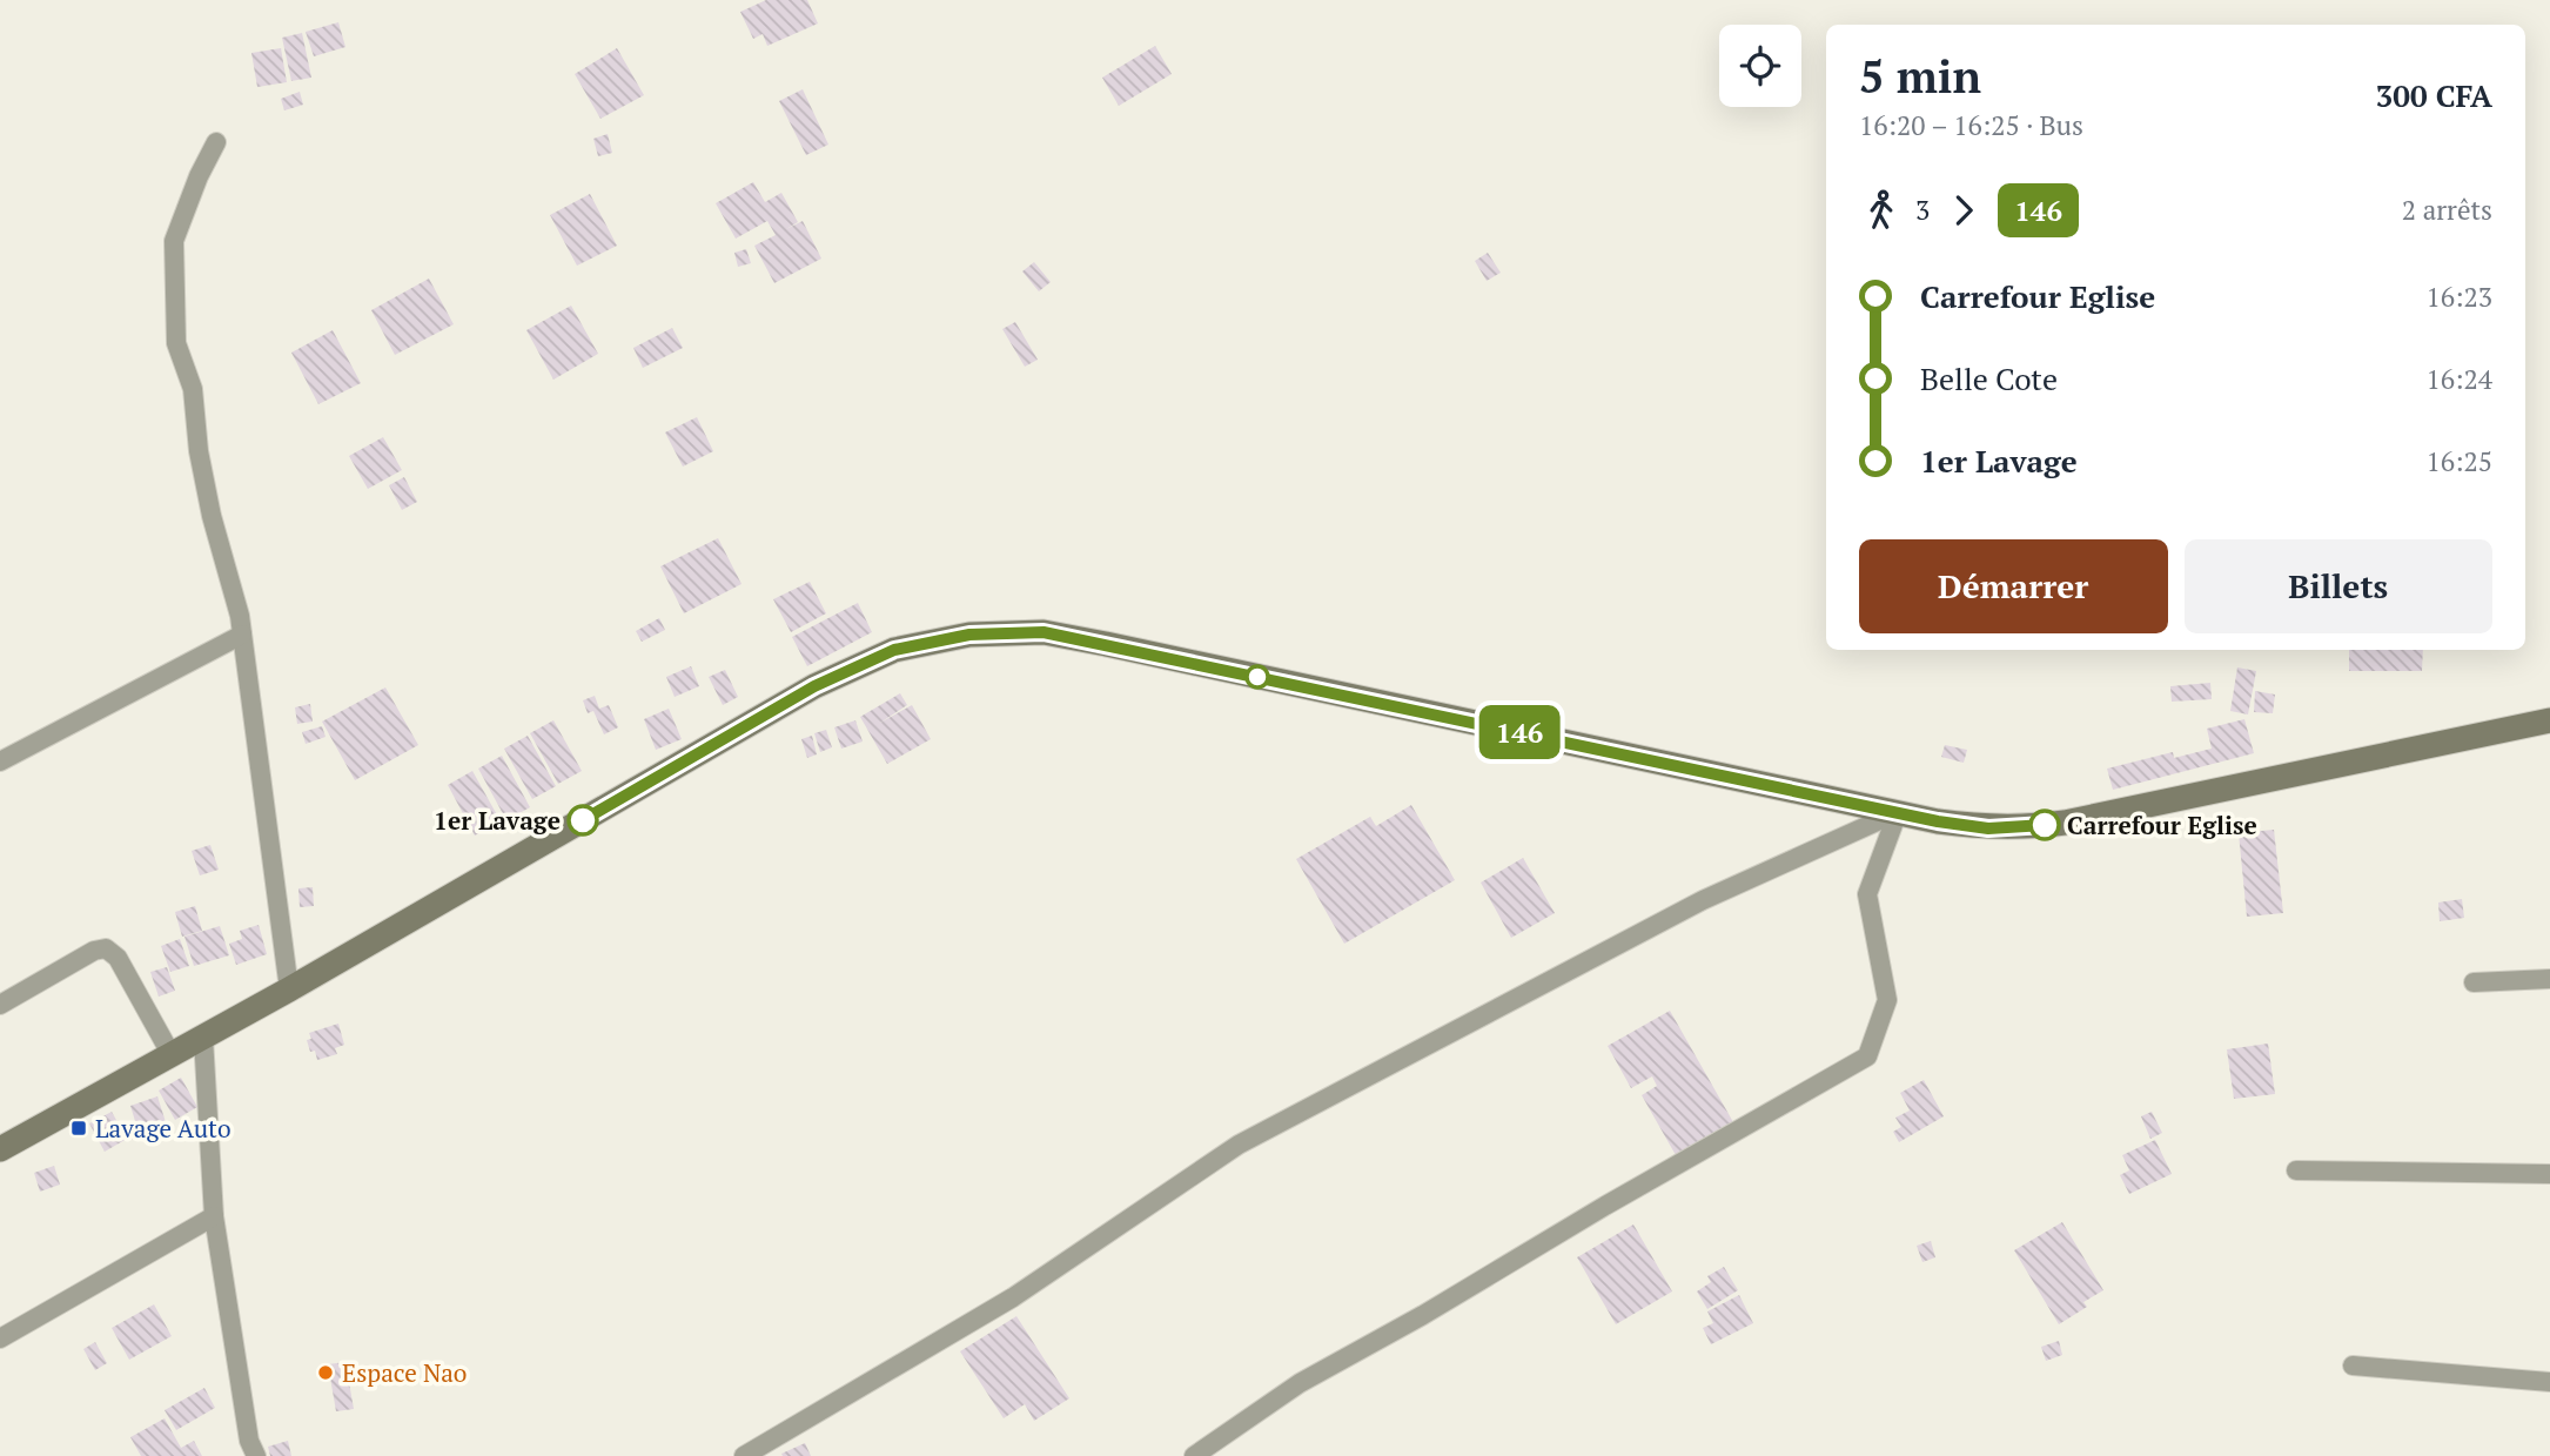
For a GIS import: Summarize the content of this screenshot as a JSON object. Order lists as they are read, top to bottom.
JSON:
{
  "places": {
    "other": ["1er Lavage", "Carrefour Eglise", "Espace Nao"],
    "transit": ["Lavage Auto"]
  },
  "lines": ["bus line 146"],
  "page": {
    "on_map": "146",
    "heading": ["5 min", "16:20 – 16:25 · Bus", "300 CFA"],
    "legs": ["3", "146", "2 arrêts"],
    "list": [
      {
        "name": "Carrefour Eglise",
        "value": "16:23"
      },
      {
        "name": "Belle Cote",
        "value": "16:24"
      },
      {
        "name": "1er Lavage",
        "value": "16:25"
      }
    ],
    "buttons": ["Démarrer", "Billets"]
  }
}
